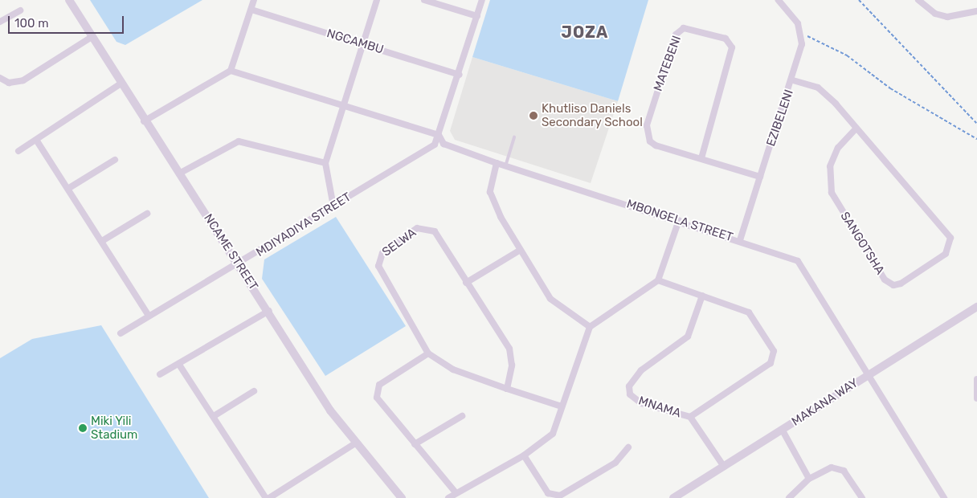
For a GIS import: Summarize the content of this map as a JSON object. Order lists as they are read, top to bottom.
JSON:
{
  "streets": {
    "street": [
      "NGCAMBU",
      "MATEBENI",
      "EZIBELENI",
      "MBONGELA STREET",
      "MDIYADIYA STREET",
      "SELWA",
      "SANGOTSHA",
      "NCAME STREET",
      "MAKANA WAY",
      "MNAMA"
    ]
  },
  "crossings": [
    ["MATEBENI", "EZIBELENI"],
    ["EZIBELENI", "MBONGELA STREET"],
    ["EZIBELENI", "SANGOTSHA"],
    ["MBONGELA STREET", "MDIYADIYA STREET"],
    ["MBONGELA STREET", "MAKANA WAY"],
    ["MDIYADIYA STREET", "NCAME STREET"],
    ["MAKANA WAY", "MNAMA"]
  ],
  "districts": ["JOZA"],
  "places": ["Khutliso Daniels Secondary School", "Miki Yili Stadium"],
  "scale_bar": "100 m"
}
